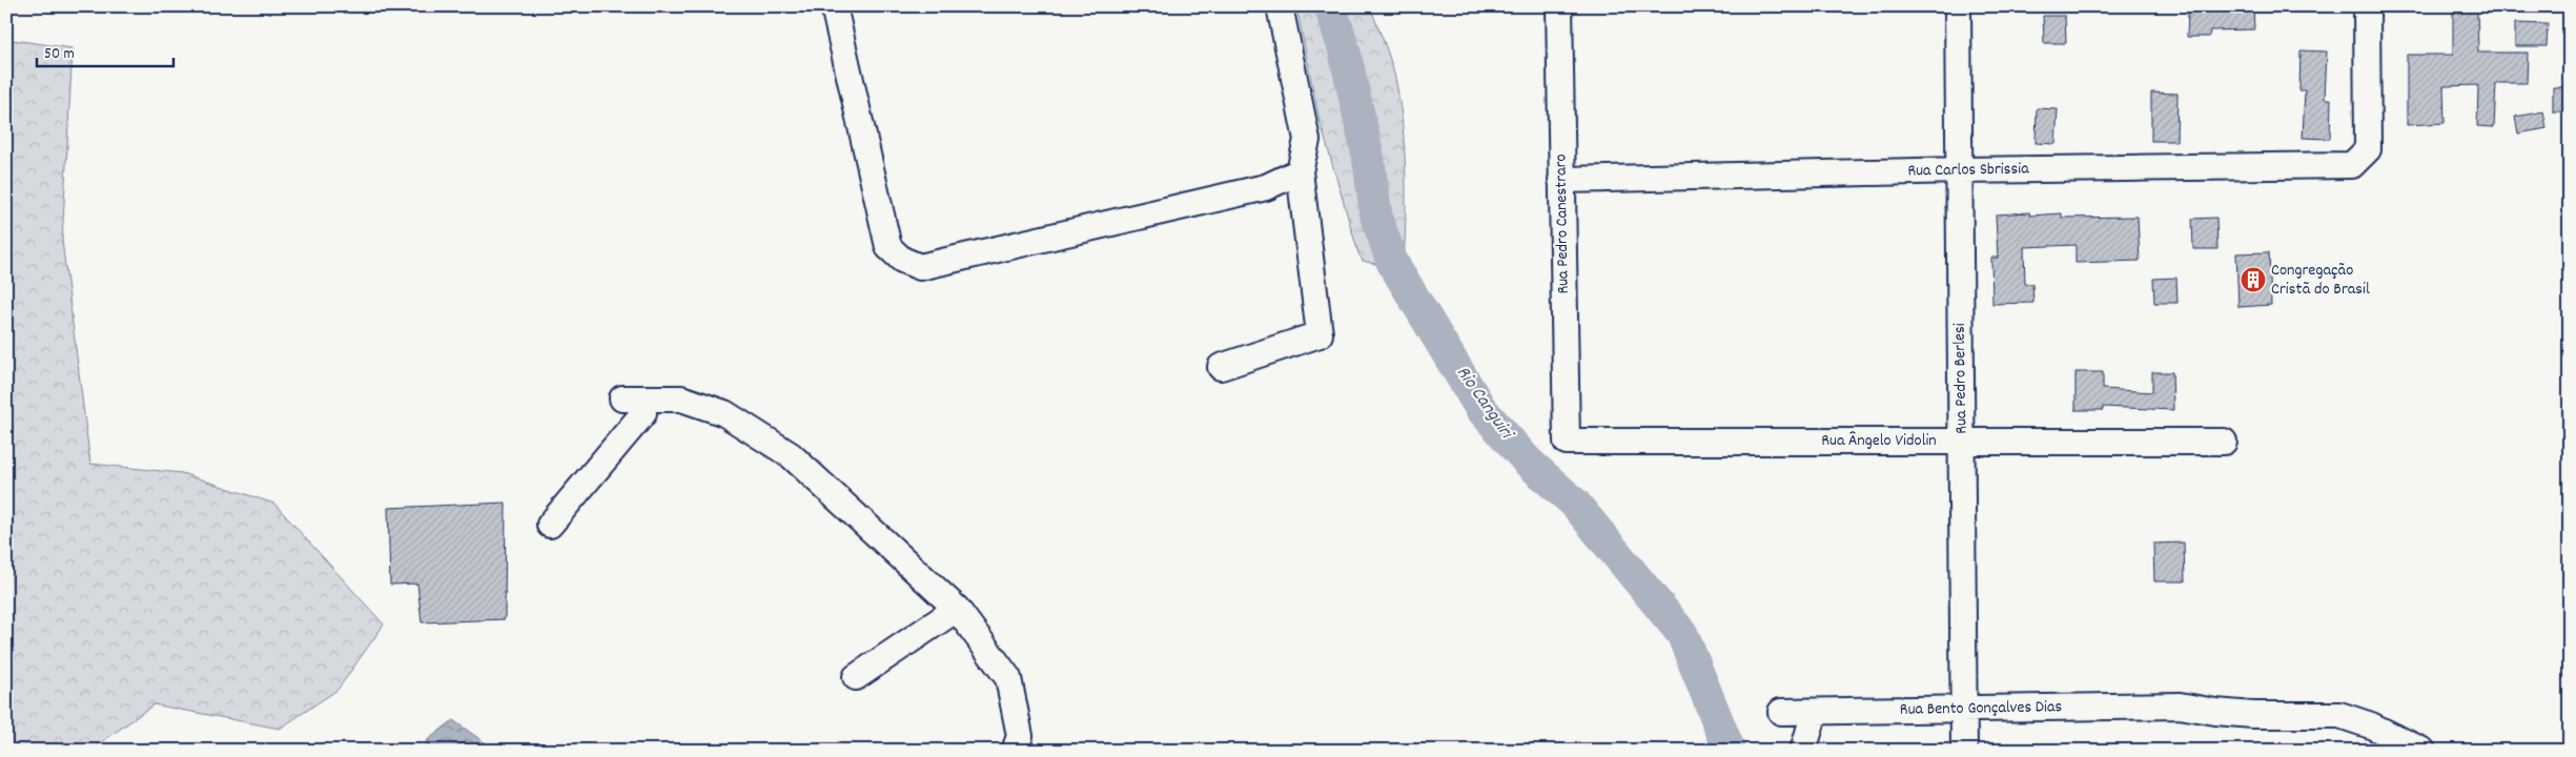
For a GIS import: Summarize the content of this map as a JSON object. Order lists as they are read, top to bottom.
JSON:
{
  "streets": {
    "street": [
      "Rua Carlos Sbrissia",
      "Rua Pedro Canestraro",
      "Rua Pedro Berlesi",
      "Rua Ângelo Vidolin",
      "Rua Bento Gonçalves Dias"
    ]
  },
  "crossings": [
    ["Rua Carlos Sbrissia", "Rua Pedro Canestraro"],
    ["Rua Carlos Sbrissia", "Rua Pedro Berlesi"],
    ["Rua Pedro Canestraro", "Rua Ângelo Vidolin"],
    ["Rua Pedro Berlesi", "Rua Ângelo Vidolin"],
    ["Rua Pedro Berlesi", "Rua Bento Gonçalves Dias"]
  ],
  "water": ["Rio Canguiri"],
  "places": {
    "building": ["Congregação Cristã do Brasil"]
  },
  "scale_bar": "50 m"
}
